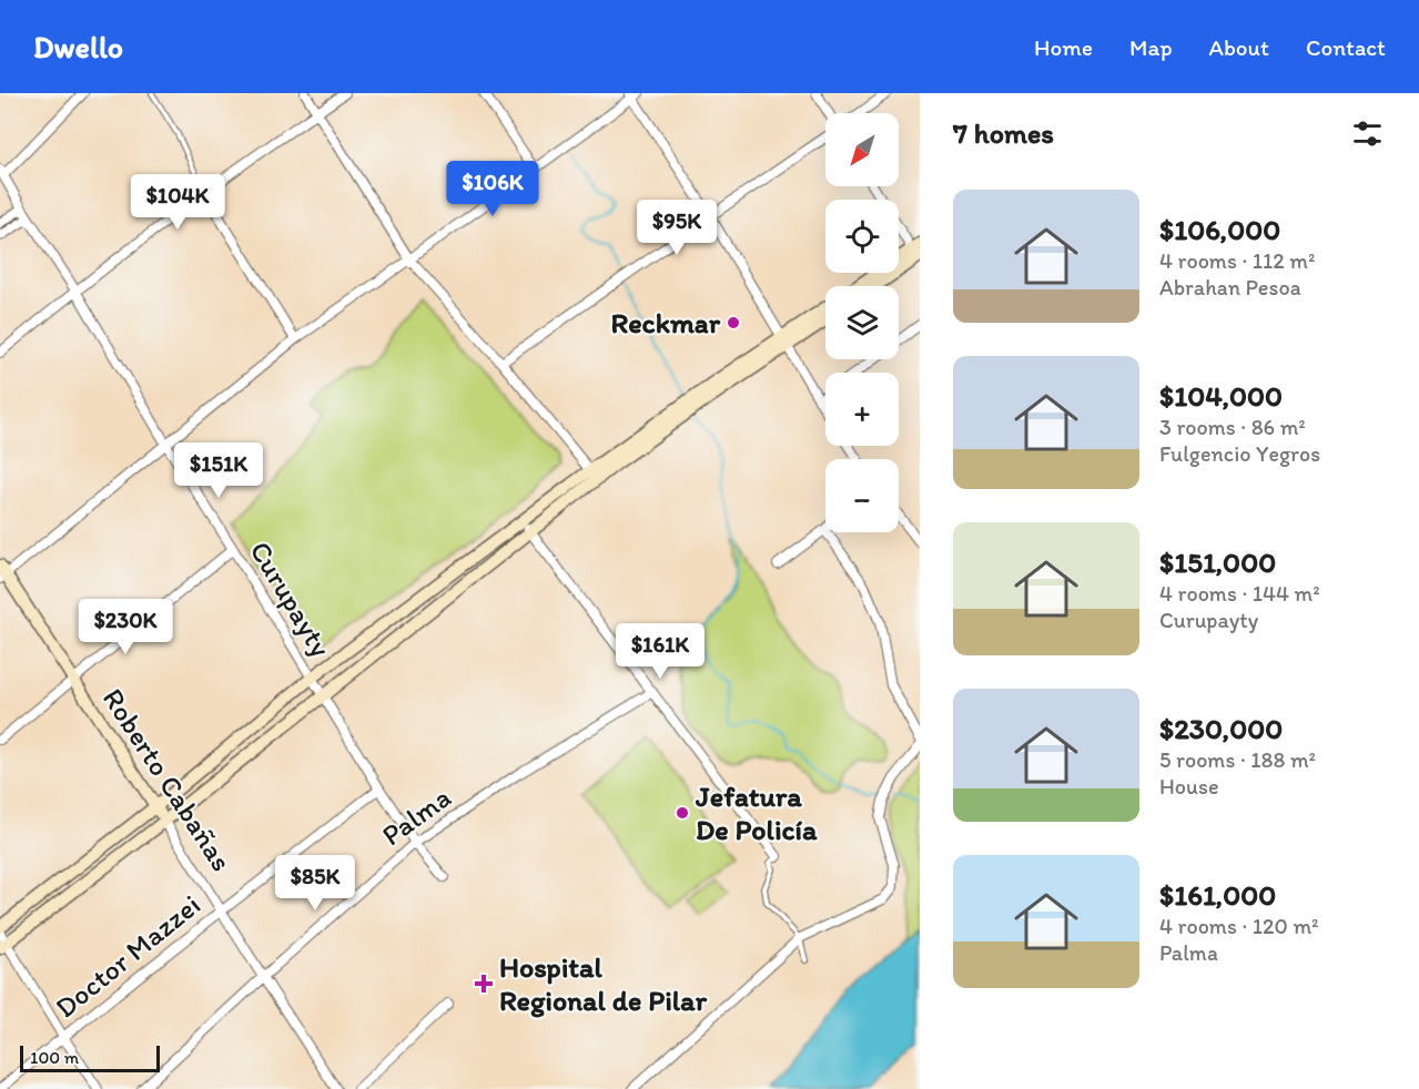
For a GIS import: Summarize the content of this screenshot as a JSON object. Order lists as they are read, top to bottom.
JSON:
{
  "streets": {
    "main road": ["Roberto Cabañas"],
    "street": ["Curupayty", "Palma", "Doctor Mazzei"]
  },
  "crossings": [
    ["Curupayty", "Palma"],
    ["Curupayty", "Doctor Mazzei"],
    ["Roberto Cabañas", "Palma"],
    ["Roberto Cabañas", "Doctor Mazzei"]
  ],
  "places": {
    "other": ["Reckmar", "Jefatura De Policía"],
    "health": ["Hospital Regional de Pilar"]
  },
  "scale_bar": "100 m",
  "north": "bottom left",
  "page": {
    "header": "Dwello",
    "nav": [
      "Home",
      "Map",
      "About",
      "Contact"
    ],
    "heading": "7 homes",
    "map_buttons": ["+", "−"],
    "price": [
      "$106K",
      "$104K",
      "$95K",
      "$151K",
      "$230K",
      "$161K",
      "$85K"
    ],
    "list": [
      {
        "name": "$106,000",
        "note": "4 rooms · 112 m² · Abrahan Pesoa"
      },
      {
        "name": "$104,000",
        "note": "3 rooms · 86 m² · Fulgencio Yegros"
      },
      {
        "name": "$151,000",
        "note": "4 rooms · 144 m² · Curupayty"
      },
      {
        "name": "$230,000",
        "note": "5 rooms · 188 m² · House"
      },
      {
        "name": "$161,000",
        "note": "4 rooms · 120 m² · Palma"
      }
    ],
    "scale": "100 m"
  }
}
